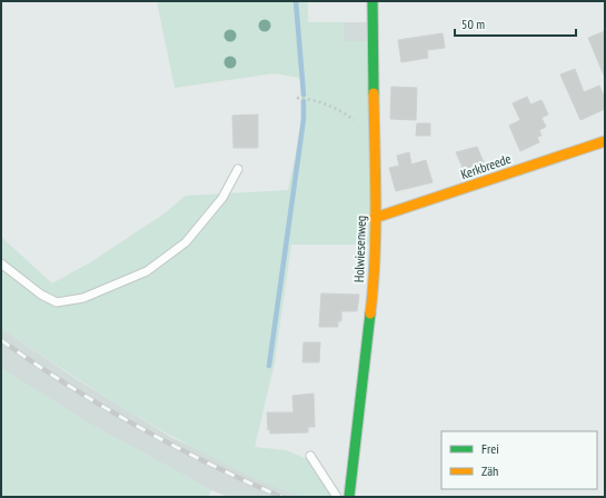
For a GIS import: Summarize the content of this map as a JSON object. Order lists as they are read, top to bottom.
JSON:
{
  "streets": {
    "street": ["Kerkbreede", "Holwiesenweg"]
  },
  "crossings": [
    ["Kerkbreede", "Holwiesenweg"]
  ],
  "legend": ["Frei", "Zäh"],
  "scale_bar": "50 m"
}
